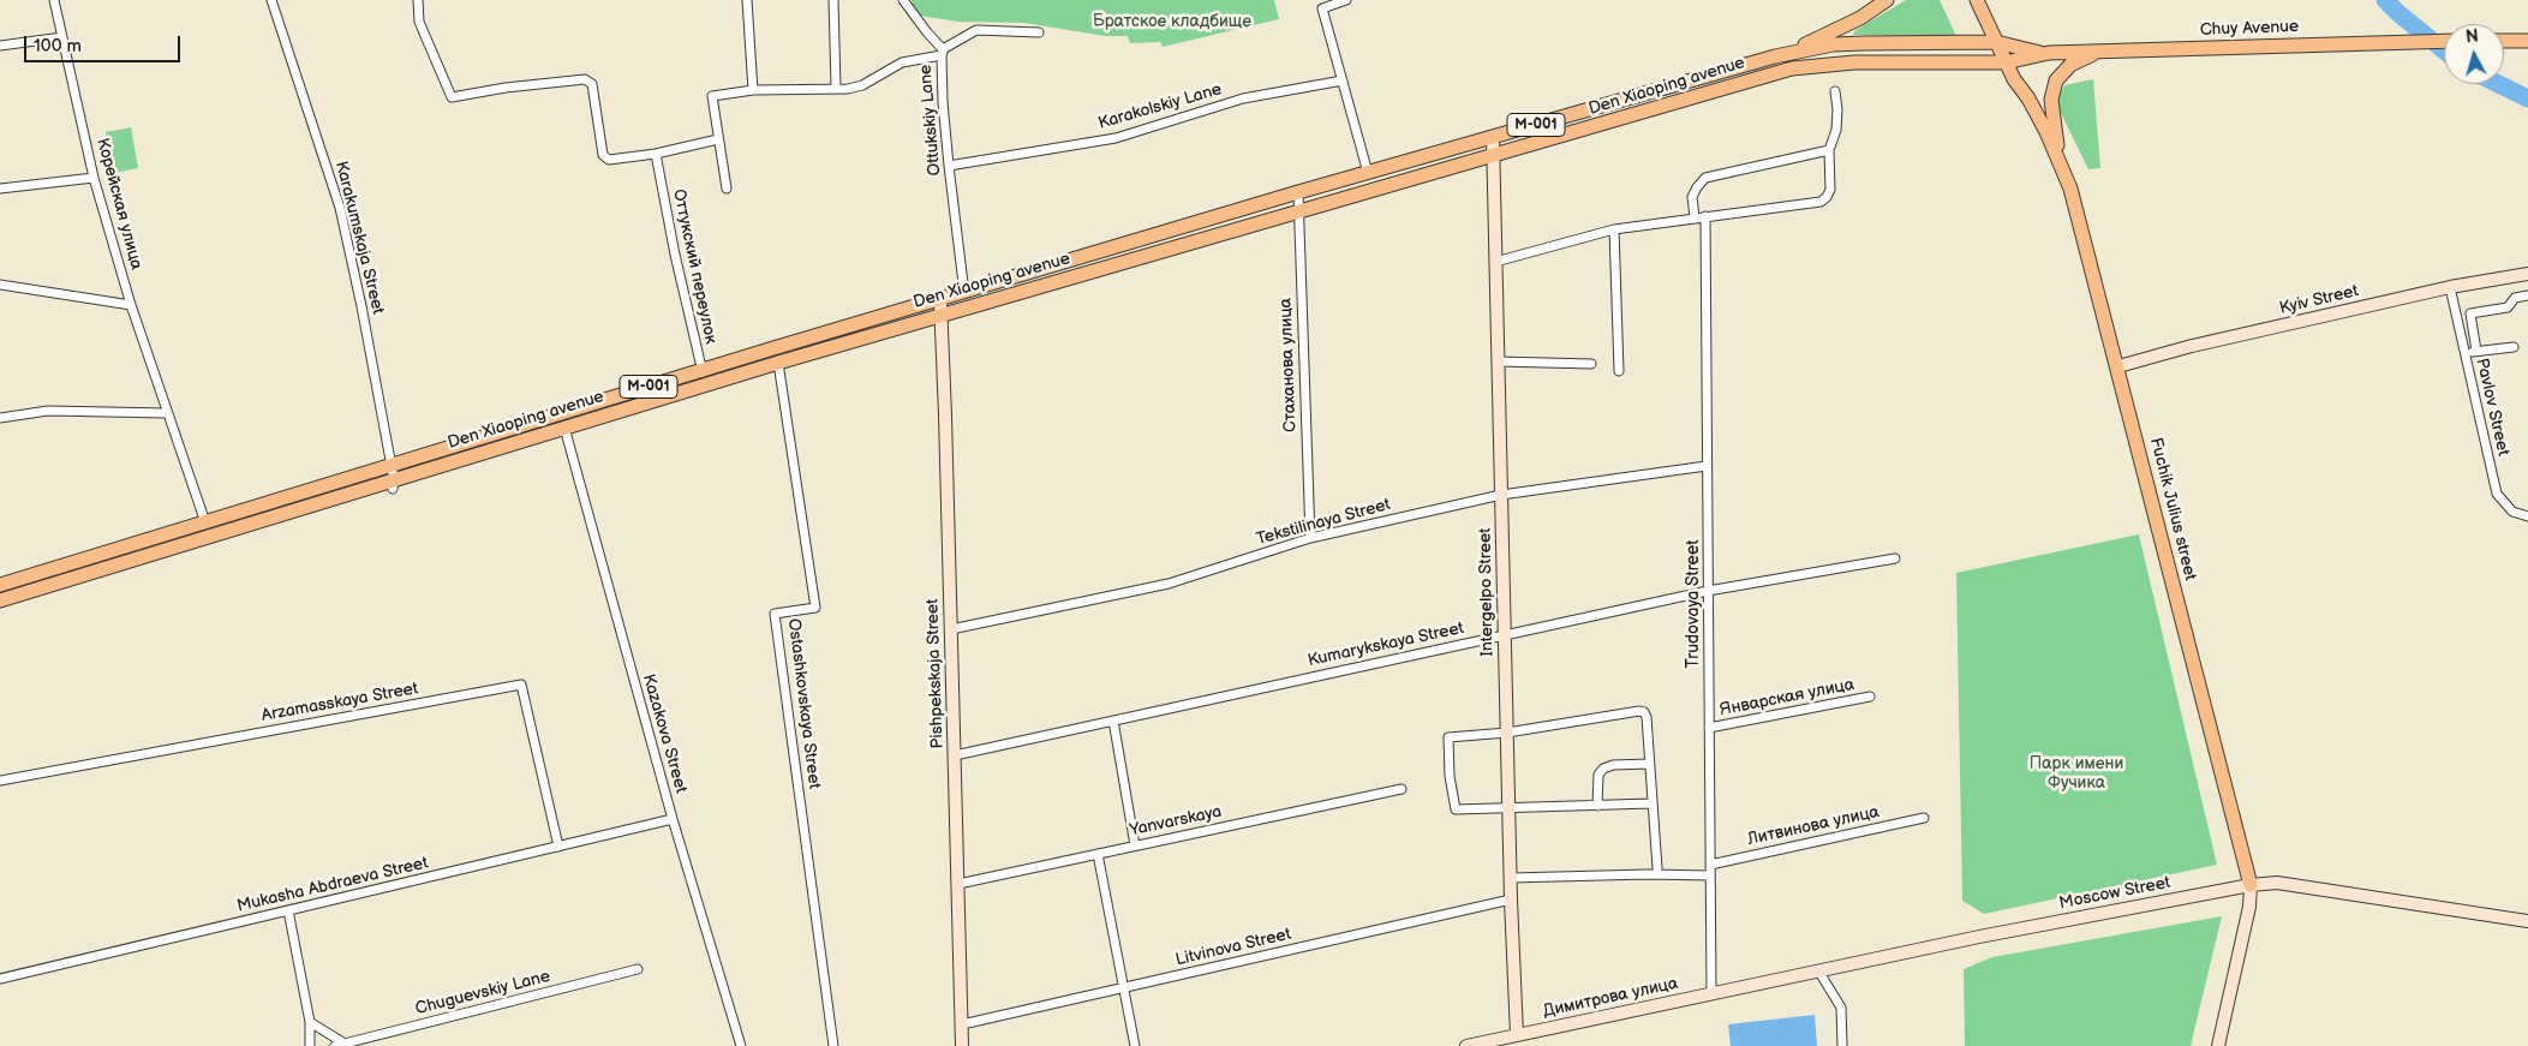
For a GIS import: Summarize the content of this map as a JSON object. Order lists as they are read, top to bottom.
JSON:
{
  "streets": {
    "main road": [
      "Chuy Avenue",
      "Den Xiaoping avenue",
      "M-001",
      "Kyiv Street",
      "Fuchik Julius street",
      "Intergelpo Street",
      "Pishpekskaja Street",
      "Moscow Street",
      "Димитрова улица"
    ],
    "street": [
      "Karakolskiy Lane",
      "Ottukskiy Lane",
      "Корейская улица",
      "Karakumskaja Street",
      "Оттукский переулок",
      "Стаханова улица",
      "Pavlov Street",
      "Tekstilinaya Street",
      "Trudovaya Street",
      "Kumarykskaya Street",
      "Январская улица",
      "Arzamasskaya Street",
      "Ostashkovskaya Street",
      "Kazakova Street",
      "Yanvarskaya",
      "Литвинова улица",
      "Mukasha Abdraeva Street",
      "Litvinova Street",
      "Chuguevskiy Lane"
    ]
  },
  "crossings": [
    ["Chuy Avenue", "Den Xiaoping avenue"],
    ["Chuy Avenue", "Fuchik Julius street"],
    ["Den Xiaoping avenue", "Ottukskiy Lane"],
    ["Den Xiaoping avenue", "Корейская улица"],
    ["Den Xiaoping avenue", "Karakumskaja Street"],
    ["Den Xiaoping avenue", "Оттукский переулок"],
    ["Den Xiaoping avenue", "Стаханова улица"],
    ["Den Xiaoping avenue", "Fuchik Julius street"],
    ["Den Xiaoping avenue", "Intergelpo Street"],
    ["Den Xiaoping avenue", "Pishpekskaja Street"],
    ["Den Xiaoping avenue", "Ostashkovskaya Street"],
    ["Den Xiaoping avenue", "Kazakova Street"],
    ["Karakolskiy Lane", "Ottukskiy Lane"],
    ["Kyiv Street", "Pavlov Street"],
    ["Kyiv Street", "Fuchik Julius street"],
    ["Стаханова улица", "Tekstilinaya Street"],
    ["Fuchik Julius street", "Moscow Street"],
    ["Tekstilinaya Street", "Intergelpo Street"],
    ["Tekstilinaya Street", "Trudovaya Street"],
    ["Tekstilinaya Street", "Pishpekskaja Street"],
    ["Intergelpo Street", "Kumarykskaya Street"],
    ["Intergelpo Street", "Litvinova Street"],
    ["Intergelpo Street", "Димитрова улица"],
    ["Trudovaya Street", "Kumarykskaya Street"],
    ["Trudovaya Street", "Январская улица"],
    ["Trudovaya Street", "Литвинова улица"],
    ["Trudovaya Street", "Moscow Street"],
    ["Trudovaya Street", "Димитрова улица"],
    ["Kumarykskaya Street", "Pishpekskaja Street"],
    ["Pishpekskaja Street", "Yanvarskaya"],
    ["Pishpekskaja Street", "Litvinova Street"],
    ["Arzamasskaya Street", "Mukasha Abdraeva Street"],
    ["Kazakova Street", "Mukasha Abdraeva Street"],
    ["Moscow Street", "Димитрова улица"]
  ],
  "parks": ["Братское кладбище", "Парк имени Фучика"],
  "scale_bar": "100 m",
  "north": "top"
}
